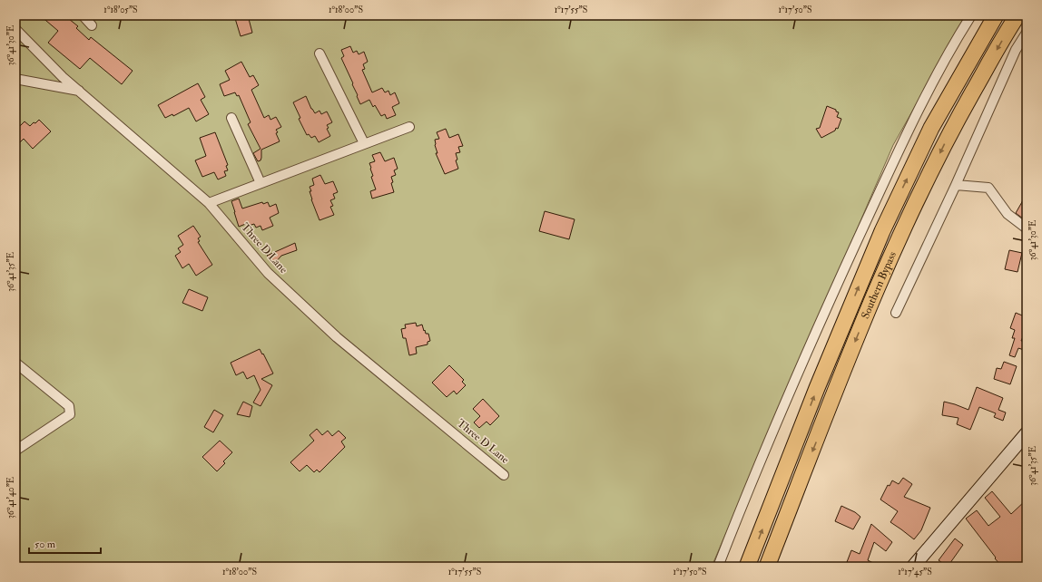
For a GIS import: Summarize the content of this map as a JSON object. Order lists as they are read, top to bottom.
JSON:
{
  "streets": {
    "highway": ["Southern Bypass"],
    "street": ["Three D Lane"]
  },
  "scale_bar": "50 m",
  "coordinates": [
    "1°18'05\"S",
    "1°18'00\"S",
    "1°17'55\"S",
    "1°17'50\"S",
    "36°41'30\"E",
    "36°41'35\"E",
    "36°41'40\"E",
    "1°17'45\"S"
  ]
}
